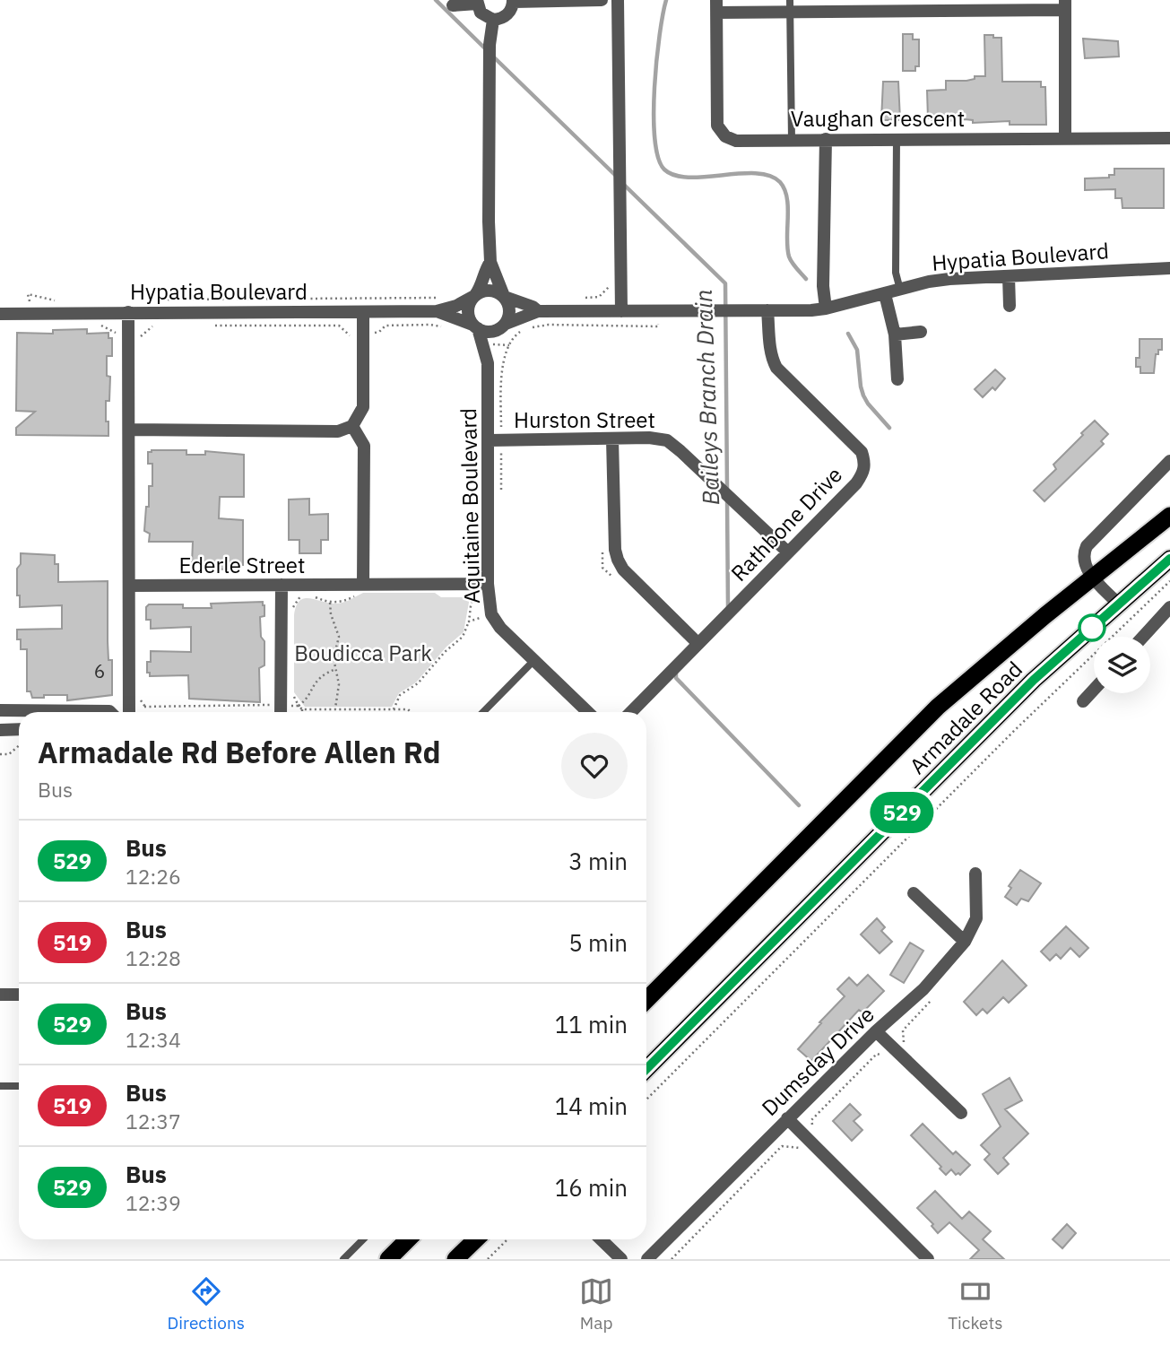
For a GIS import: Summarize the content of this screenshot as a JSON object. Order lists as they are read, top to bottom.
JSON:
{
  "streets": {
    "highway": ["Armadale Road"],
    "street": [
      "Vaughan Crescent",
      "Hypatia Boulevard",
      "Hurston Street",
      "Aquitaine Boulevard",
      "Rathbone Drive",
      "Ederle Street",
      "Dumsday Drive"
    ]
  },
  "crossings": [
    ["Hypatia Boulevard", "Aquitaine Boulevard"],
    ["Hypatia Boulevard", "Rathbone Drive"],
    ["Hurston Street", "Aquitaine Boulevard"],
    ["Hurston Street", "Rathbone Drive"],
    ["Aquitaine Boulevard", "Ederle Street"]
  ],
  "water": ["Baileys Branch Drain"],
  "parks": ["Boudicca Park"],
  "lines": ["bus line 529"],
  "house_numbers": ["6"],
  "page": {
    "on_map": "529",
    "heading": ["Armadale Rd Before Allen Rd", "Bus"],
    "list": [
      {
        "mark": "529",
        "name": "Bus",
        "note": "12:26",
        "value": "3 min"
      },
      {
        "mark": "519",
        "name": "Bus",
        "note": "12:28",
        "value": "5 min"
      },
      {
        "mark": "529",
        "name": "Bus",
        "note": "12:34",
        "value": "11 min"
      },
      {
        "mark": "519",
        "name": "Bus",
        "note": "12:37",
        "value": "14 min"
      },
      {
        "mark": "529",
        "name": "Bus",
        "note": "12:39",
        "value": "16 min"
      }
    ],
    "tabs": ["Directions", "Map", "Tickets"]
  }
}
